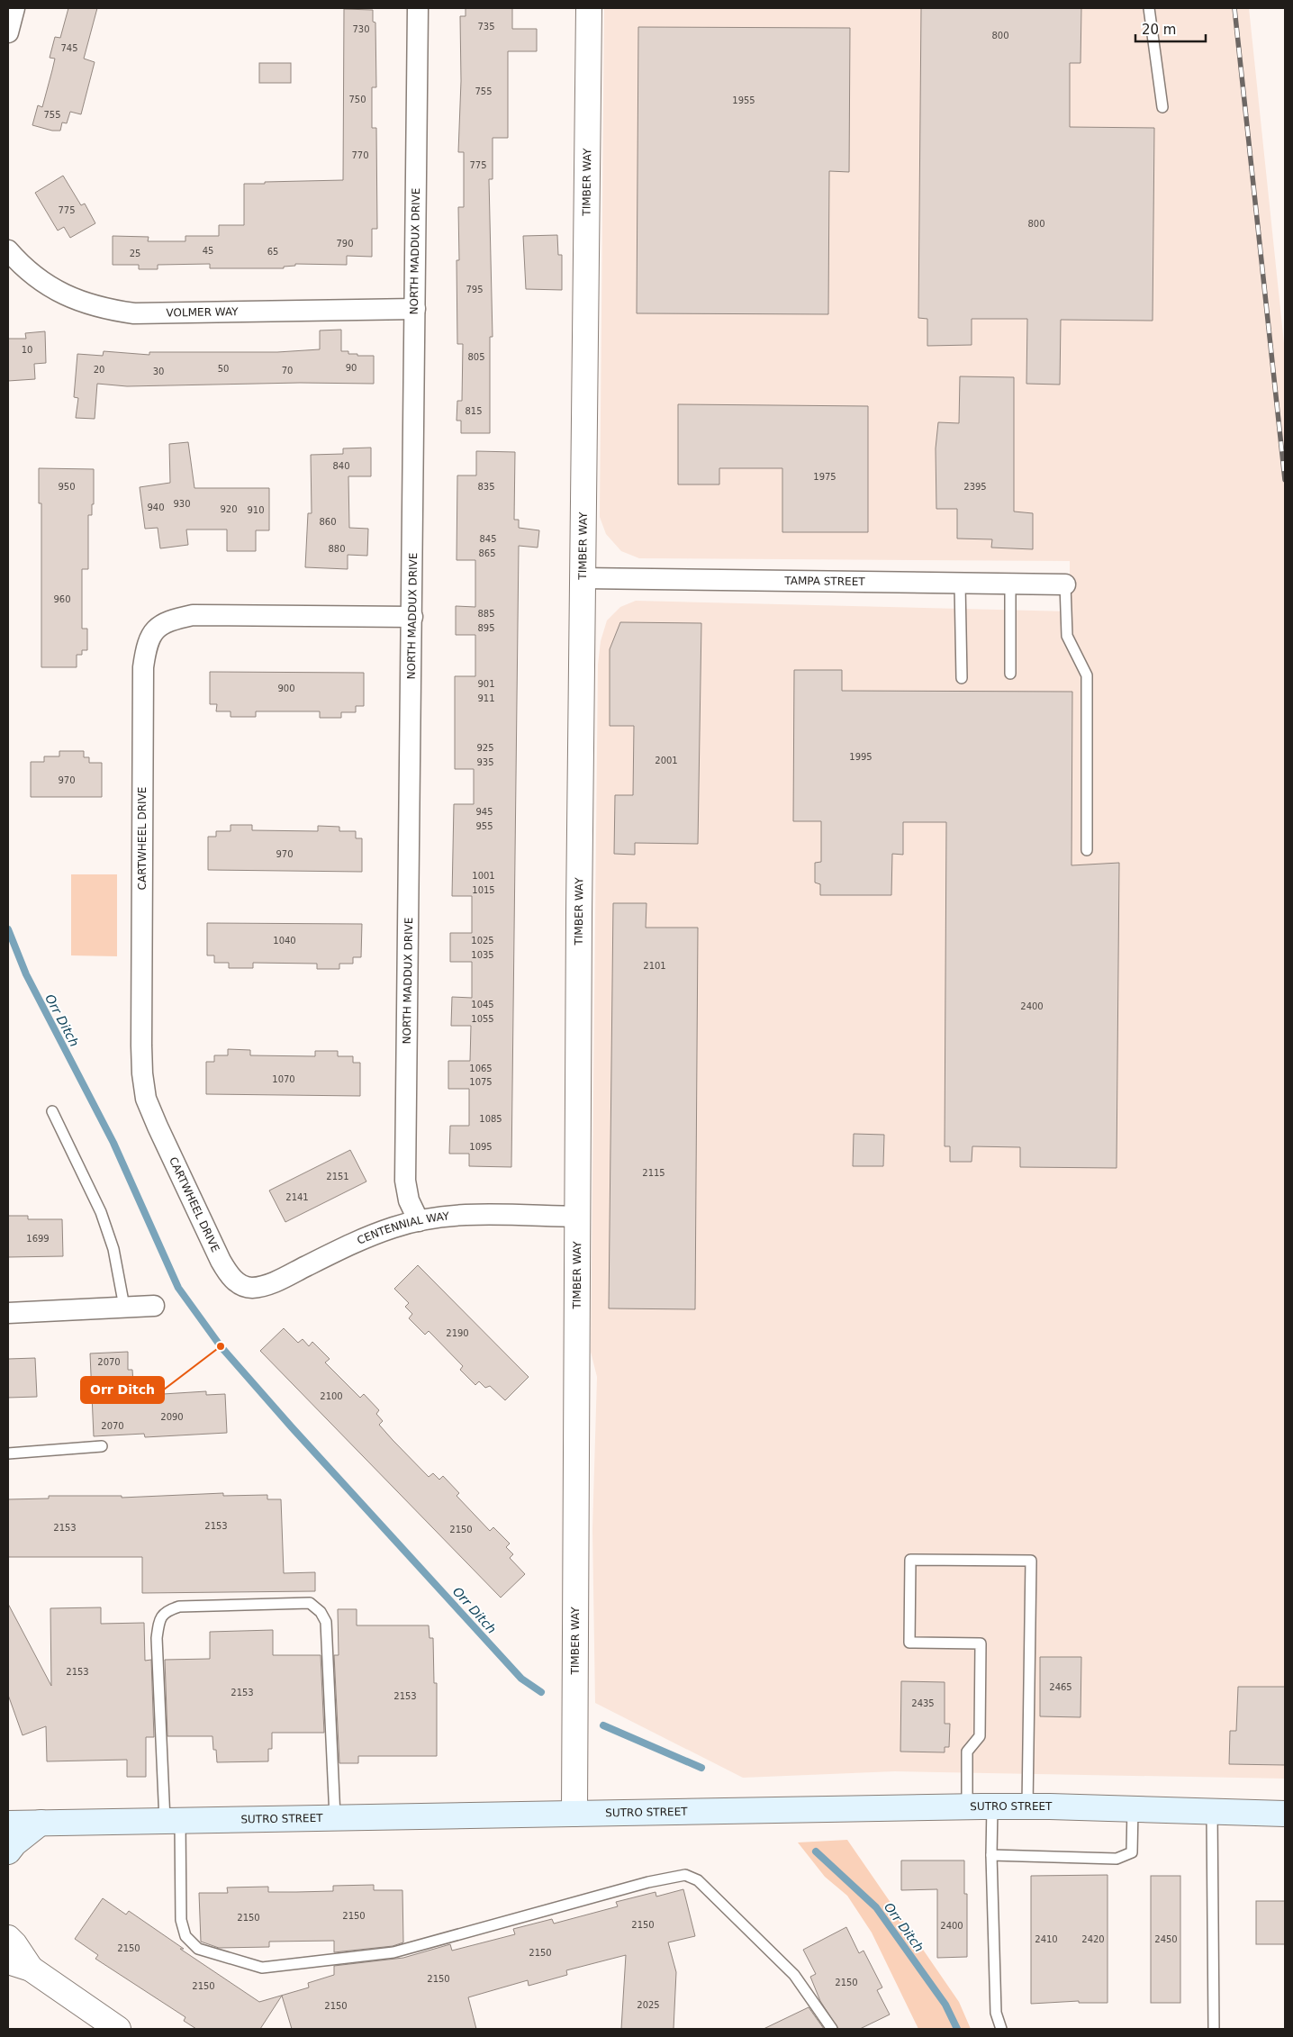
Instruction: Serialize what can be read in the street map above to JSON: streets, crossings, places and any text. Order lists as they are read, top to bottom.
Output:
{
  "streets": {
    "main road": ["SUTRO STREET"],
    "street": [
      "TIMBER WAY",
      "NORTH MADDUX DRIVE",
      "VOLMER WAY",
      "TAMPA STREET",
      "CARTWHEEL DRIVE",
      "CENTENNIAL WAY"
    ]
  },
  "crossings": [
    ["TIMBER WAY", "TAMPA STREET"],
    ["TIMBER WAY", "CENTENNIAL WAY"],
    ["TIMBER WAY", "SUTRO STREET"],
    ["NORTH MADDUX DRIVE", "VOLMER WAY"],
    ["NORTH MADDUX DRIVE", "CARTWHEEL DRIVE"],
    ["NORTH MADDUX DRIVE", "CENTENNIAL WAY"],
    ["CARTWHEEL DRIVE", "CENTENNIAL WAY"]
  ],
  "water": ["Orr Ditch"],
  "places": ["Orr Ditch"],
  "house_numbers": [
    "735",
    "730",
    "800",
    "745",
    "755",
    "750",
    "1955",
    "755",
    "770",
    "775",
    "775",
    "800",
    "790",
    "45",
    "65",
    "25",
    "795",
    "10",
    "805",
    "90",
    "50",
    "20",
    "70",
    "30",
    "815",
    "840",
    "1975",
    "950",
    "835",
    "2395",
    "930",
    "940",
    "920",
    "910",
    "860",
    "845",
    "880",
    "865",
    "960",
    "885",
    "895",
    "901",
    "900",
    "911",
    "925",
    "1995",
    "2001",
    "935",
    "970",
    "945",
    "955",
    "970",
    "1001",
    "1015",
    "1040",
    "1025",
    "1035",
    "2101",
    "1045",
    "2400",
    "1055",
    "1065",
    "1070",
    "1075",
    "1085",
    "1095",
    "2115",
    "2151",
    "2141",
    "1699",
    "2190",
    "2070",
    "2100",
    "2090",
    "2070",
    "2153",
    "2153",
    "2150",
    "2153",
    "2465",
    "2153",
    "2153",
    "2435",
    "2150",
    "2150",
    "2150",
    "2400",
    "2410",
    "2420",
    "2450",
    "2150",
    "2150",
    "2150",
    "2150",
    "2150",
    "2025",
    "2150"
  ],
  "scale_bar": "20 m"
}
